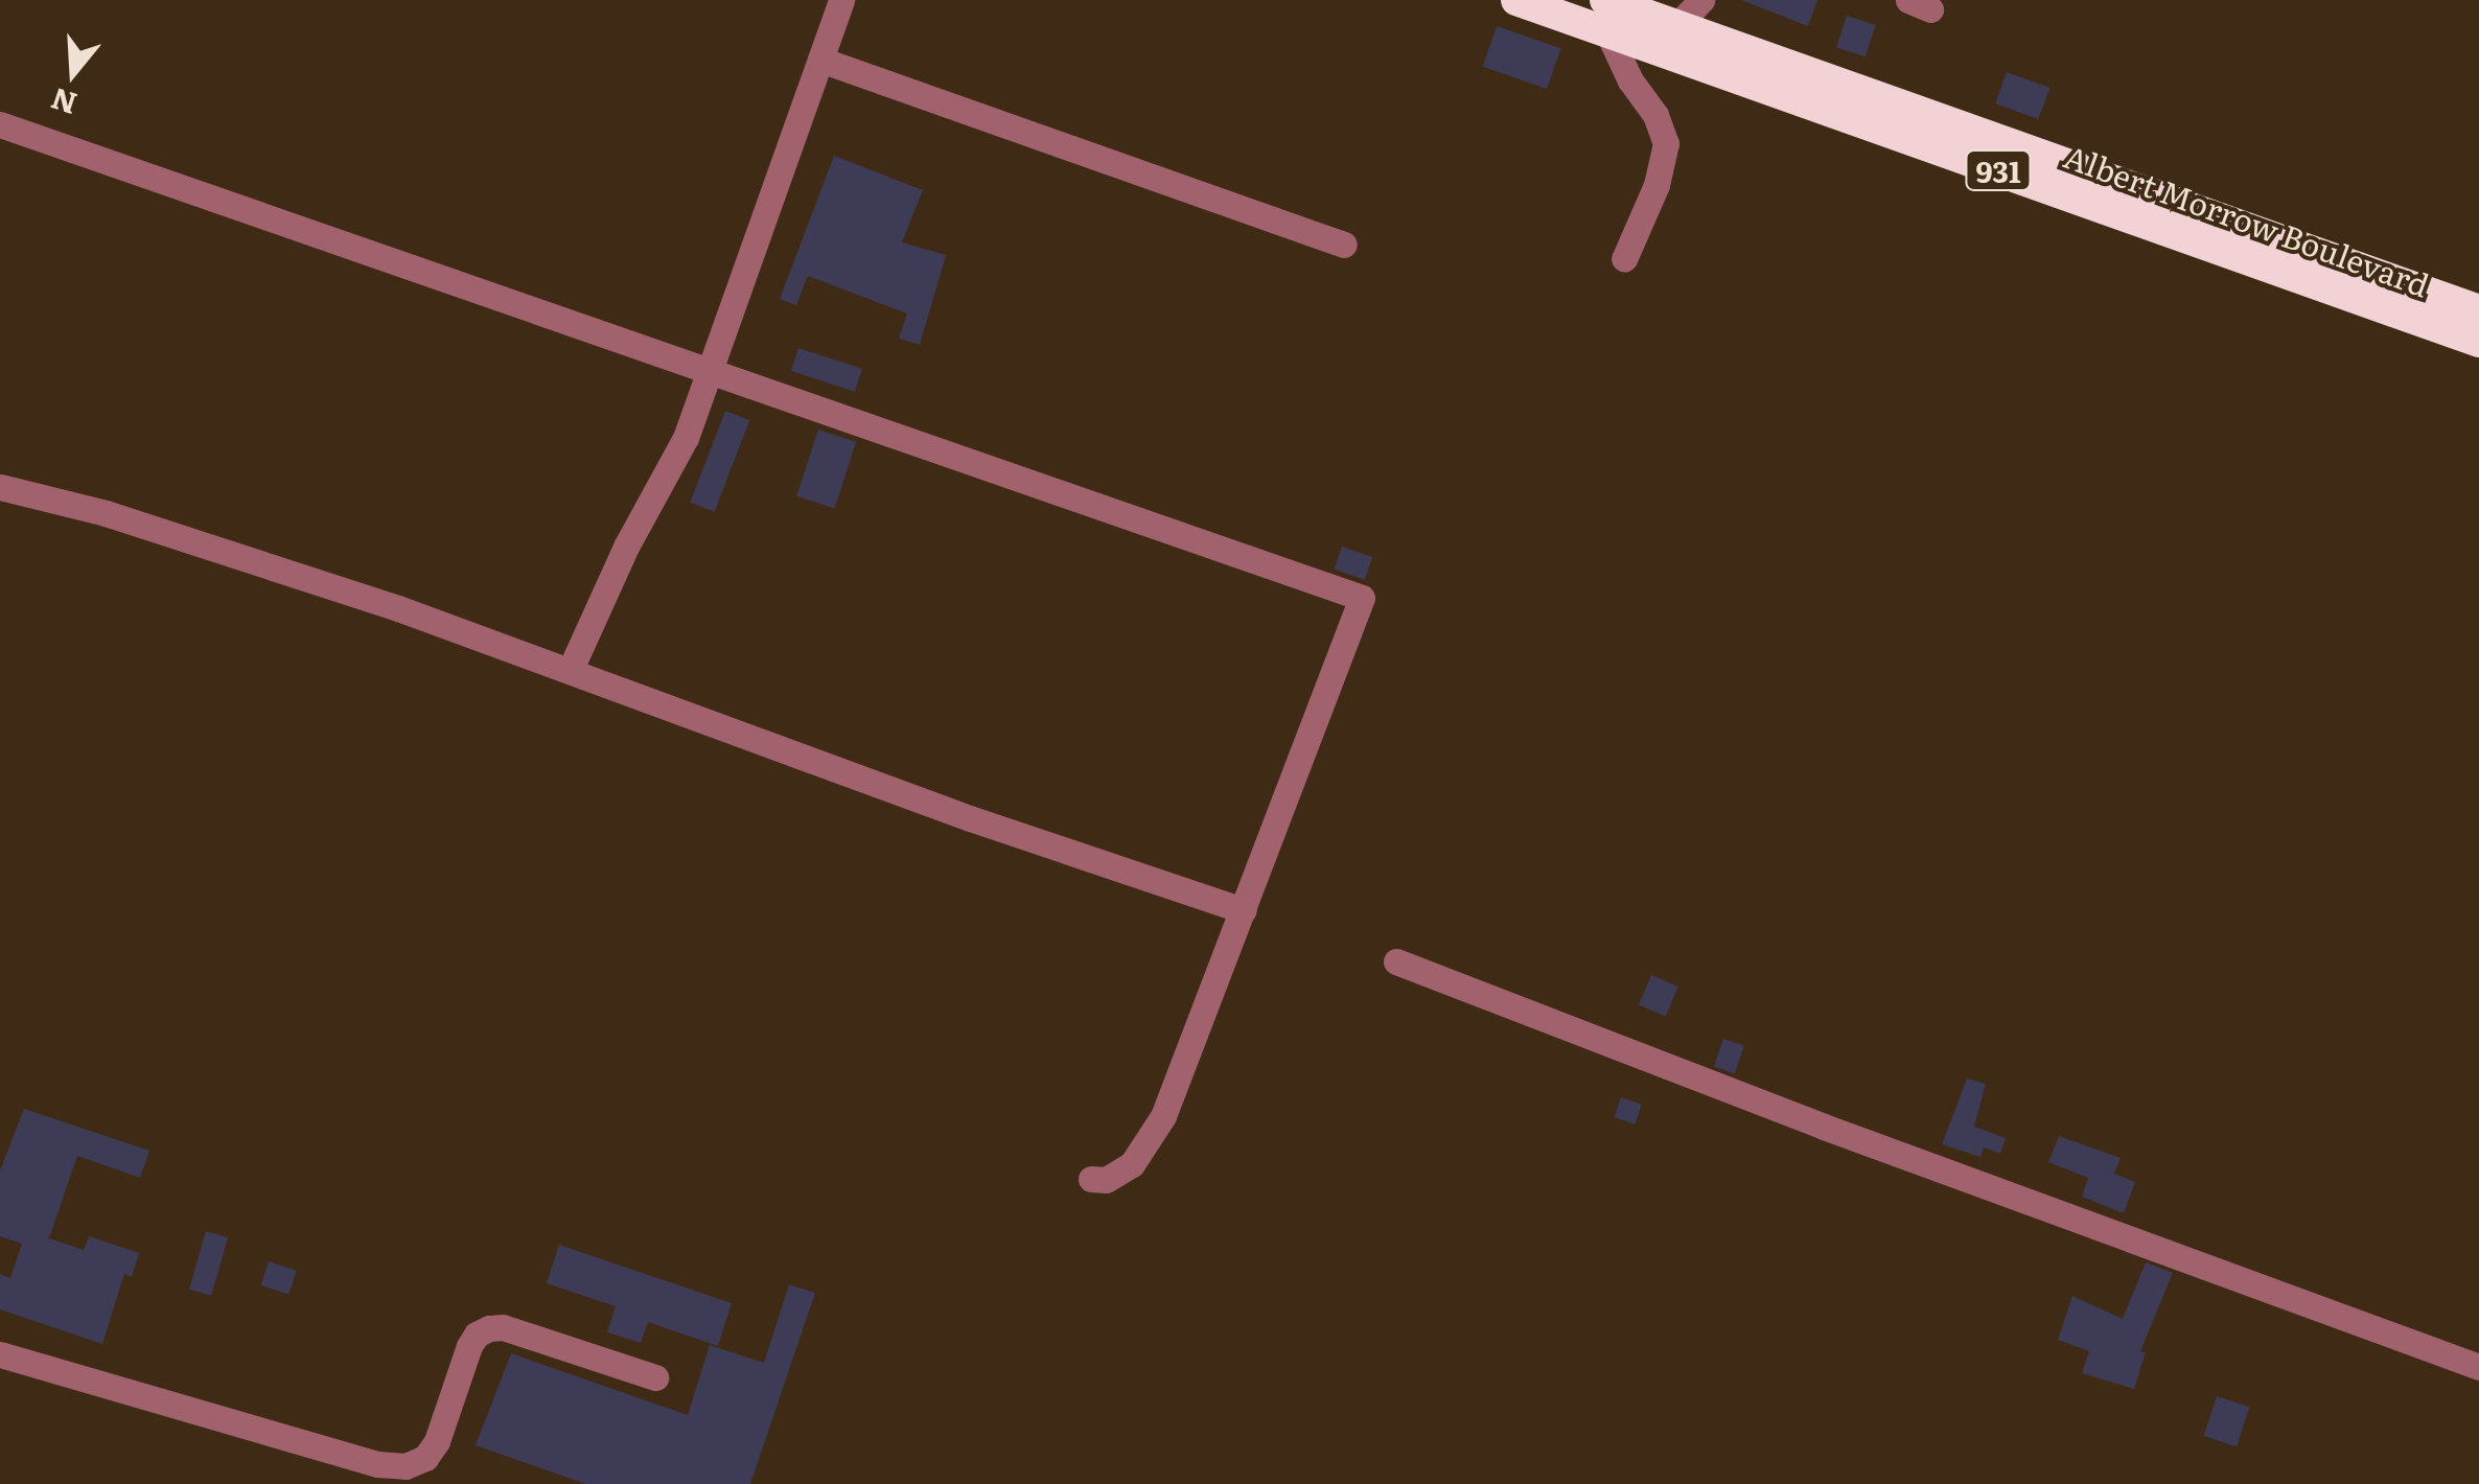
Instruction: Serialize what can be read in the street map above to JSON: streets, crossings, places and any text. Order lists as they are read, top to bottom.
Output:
{
  "streets": {
    "highway": ["931", "Albert Morrow Boulevard"]
  },
  "north": "bottom"
}
